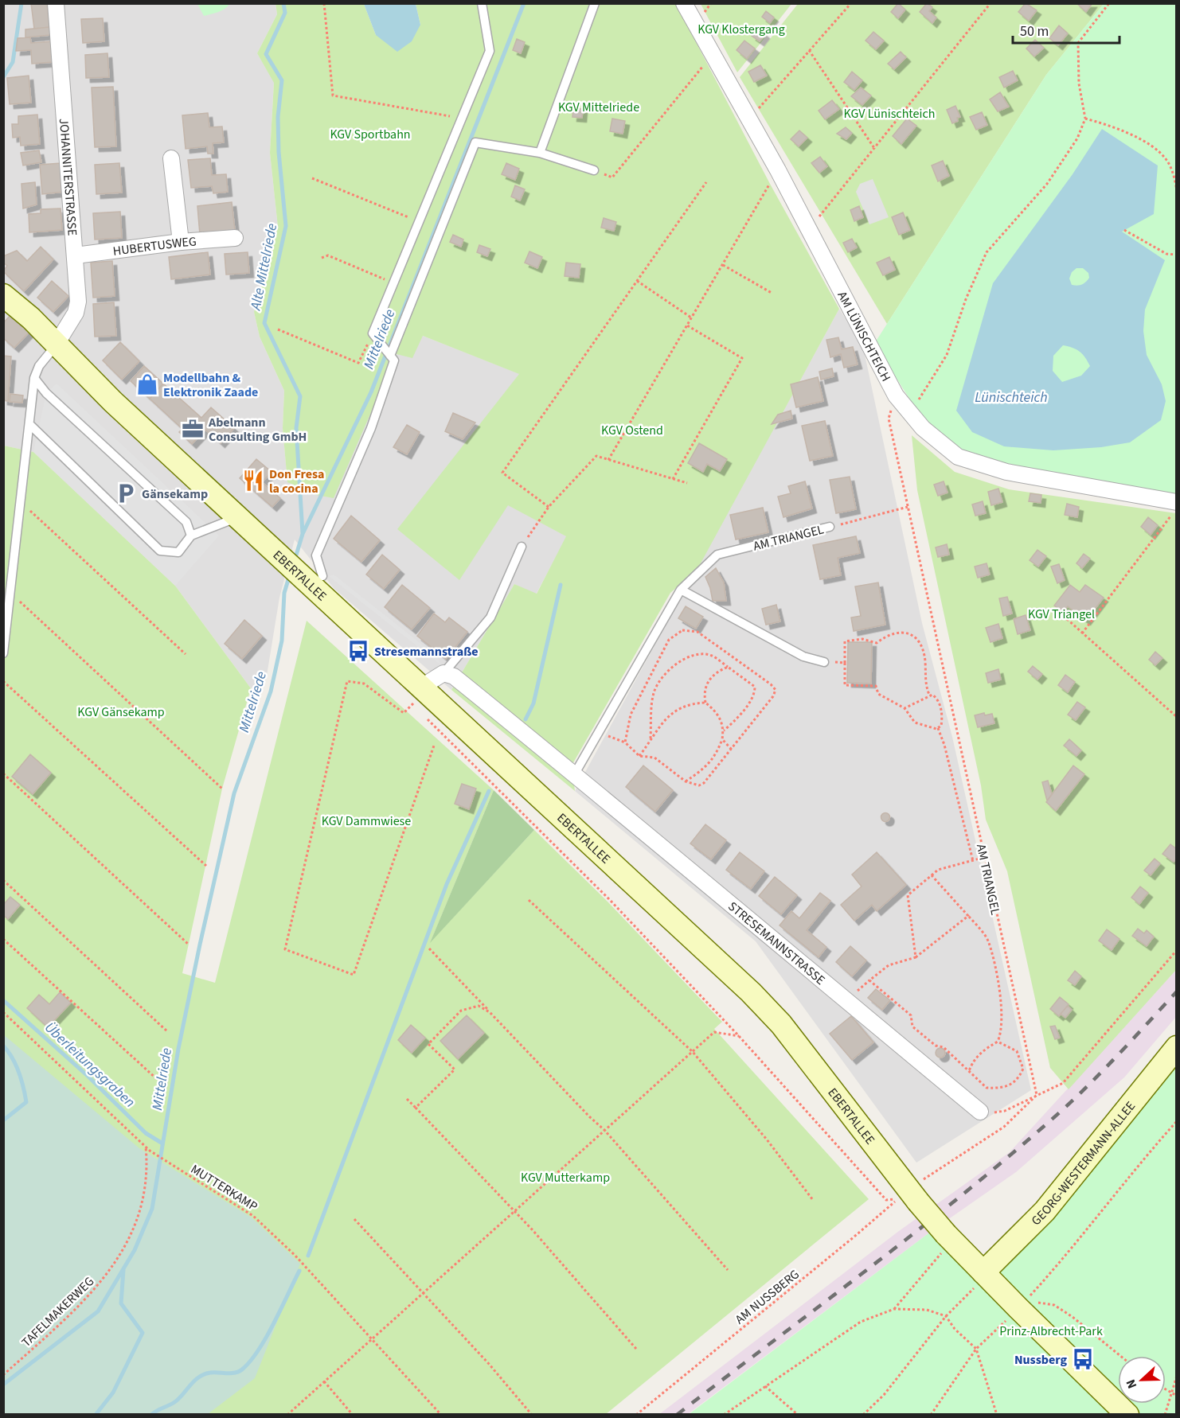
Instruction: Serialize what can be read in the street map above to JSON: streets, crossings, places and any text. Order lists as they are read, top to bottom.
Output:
{
  "streets": {
    "main road": ["EBERTALLEE", "GEORG-WESTERMANN-ALLEE"],
    "street": [
      "JOHANNITERSTRASSE",
      "HUBERTUSWEG",
      "AM LÜNISCHTEICH",
      "STRESEMANNSTRASSE"
    ],
    "lane": ["AM TRIANGEL"],
    "path": ["MUTTERKAMP", "AM NUSSBERG", "TAFELMAKERWEG"]
  },
  "crossings": [
    ["JOHANNITERSTRASSE", "HUBERTUSWEG"],
    ["JOHANNITERSTRASSE", "EBERTALLEE"],
    ["AM LÜNISCHTEICH", "AM TRIANGEL"],
    ["EBERTALLEE", "GEORG-WESTERMANN-ALLEE"],
    ["EBERTALLEE", "AM NUSSBERG"],
    ["MUTTERKAMP", "TAFELMAKERWEG"]
  ],
  "water": [
    "Alte Mittelriede",
    "Mittelriede",
    "Lünischteich",
    "Überleitungsgraben"
  ],
  "parks": [
    "KGV Klostergang",
    "KGV Mittelriede",
    "KGV Lünischteich",
    "KGV Sportbahn",
    "KGV Ostend",
    "KGV Triangel",
    "KGV Gänsekamp",
    "KGV Dammwiese",
    "KGV Mutterkamp",
    "Prinz-Albrecht-Park"
  ],
  "places": {
    "shop": ["Modellbahn & Elektronik Zaade"],
    "office": ["Abelmann Consulting GmbH"],
    "restaurant": ["Don Fresa la cocina"],
    "parking": ["Gänsekamp"],
    "bus stop": ["Stresemannstraße", "Nussberg"]
  },
  "scale_bar": "50 m",
  "north": "left"
}
